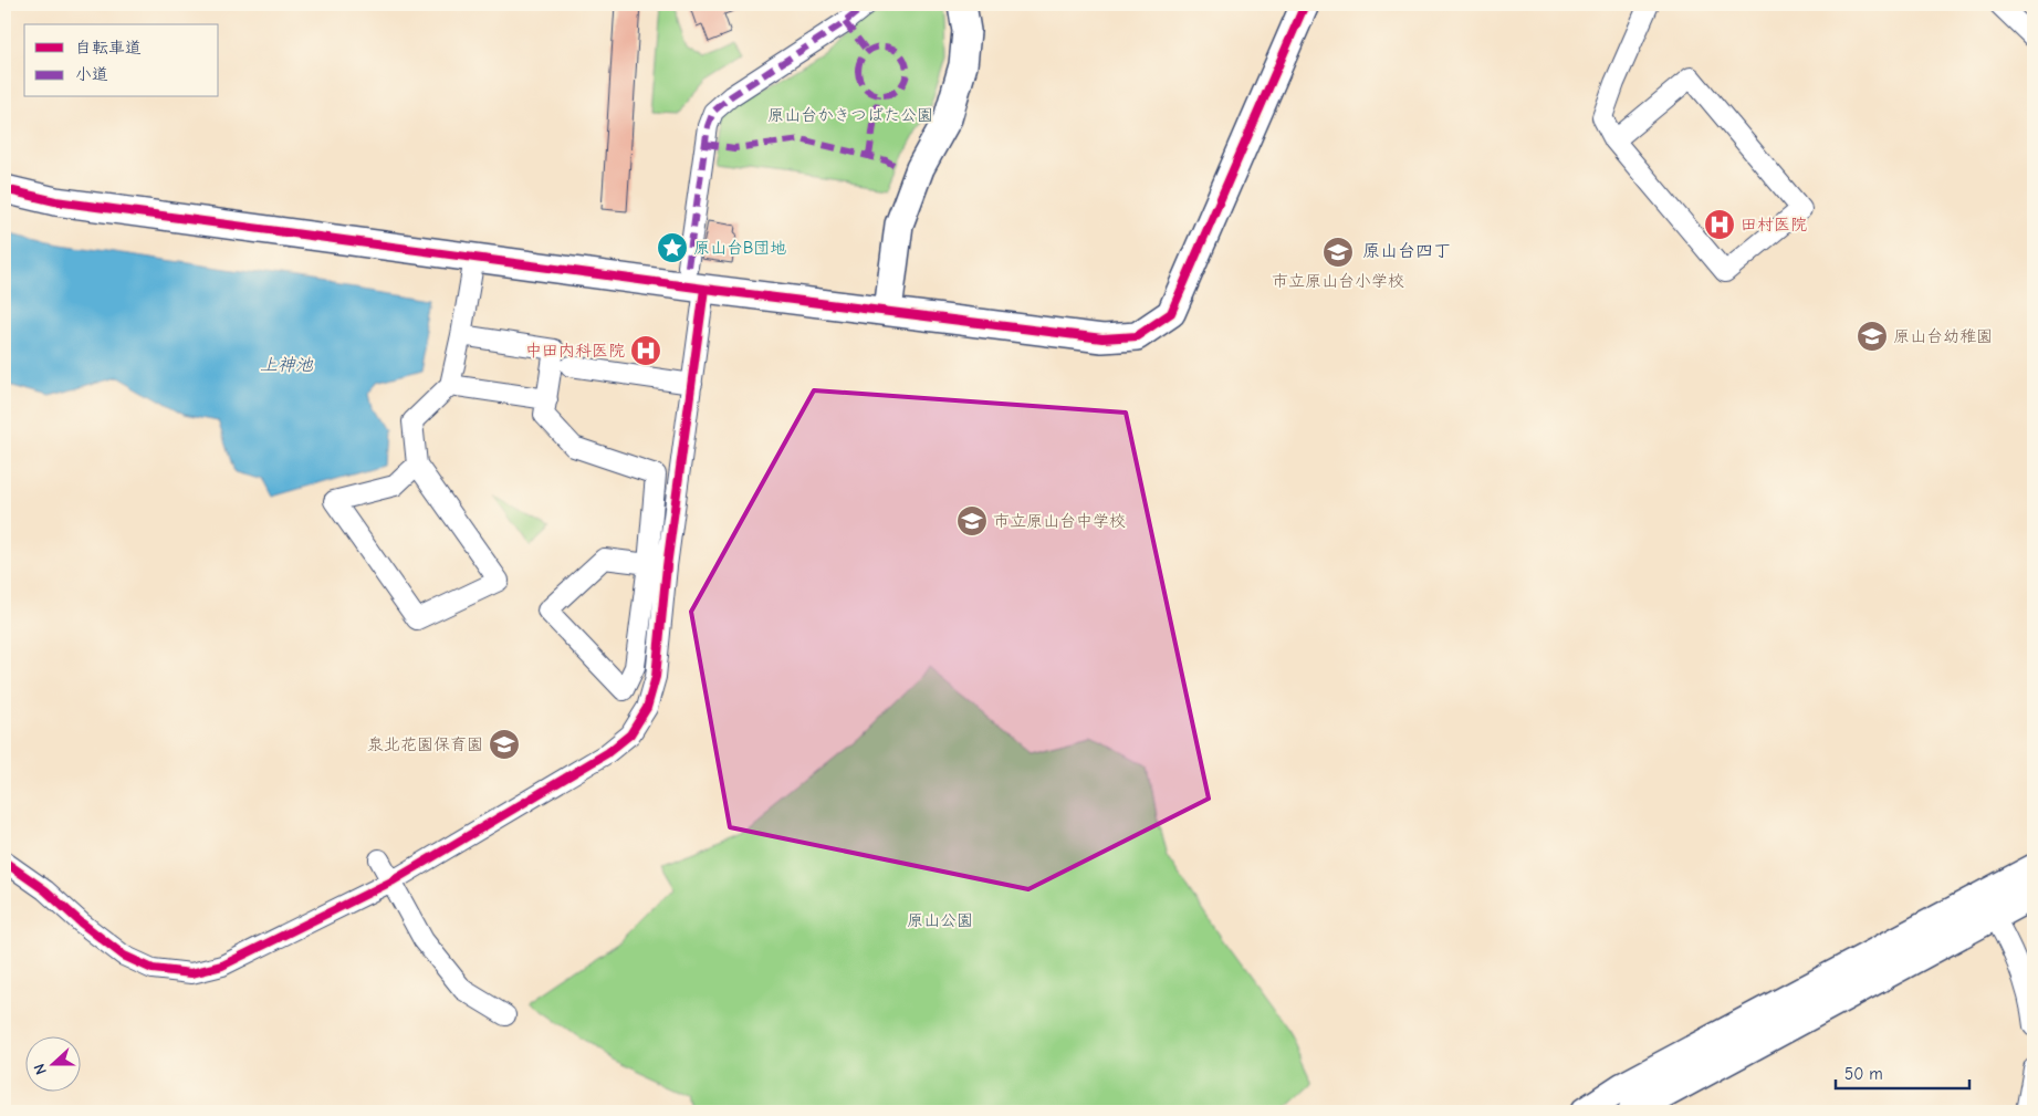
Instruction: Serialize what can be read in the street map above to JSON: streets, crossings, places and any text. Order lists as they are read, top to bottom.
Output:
{
  "districts": ["原山台四丁"],
  "water": ["上神池"],
  "parks": ["原山台かきつばた公園", "原山公園"],
  "places": {
    "hospital": ["田村医院", "中田内科医院"],
    "place": ["原山台B団地"],
    "school or university": [
      "市立原山台小学校",
      "原山台幼稚園",
      "市立原山台中学校",
      "泉北花園保育園"
    ]
  },
  "legend": ["自転車道", "小道"],
  "scale_bar": "50 m",
  "north": "left"
}
